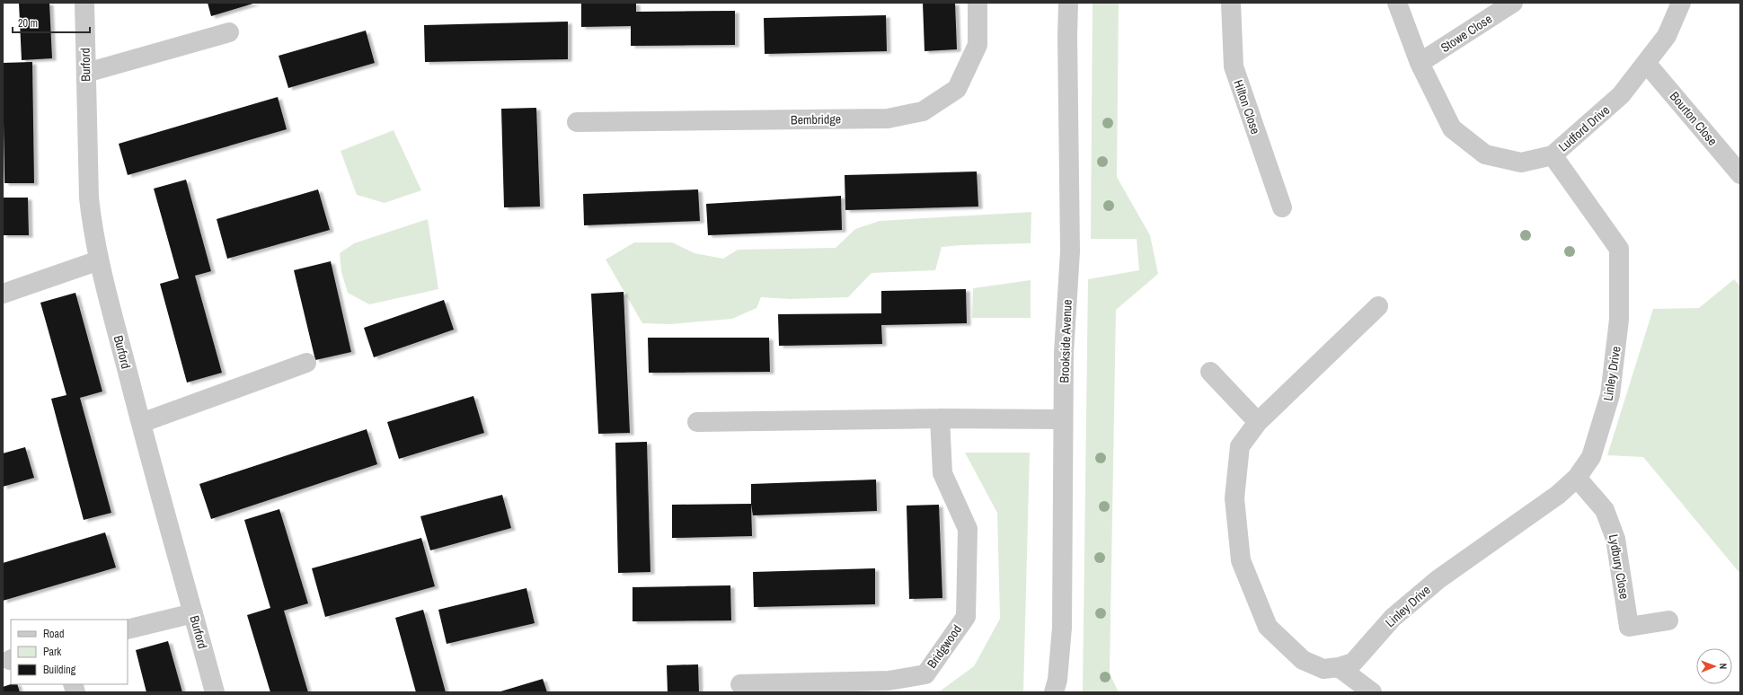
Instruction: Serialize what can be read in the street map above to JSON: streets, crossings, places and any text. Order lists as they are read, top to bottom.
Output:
{
  "streets": {
    "street": [
      "Stowe Close",
      "Burford",
      "Hilton Close",
      "Bourton Close",
      "Bembridge",
      "Ludford Drive",
      "Brookside Avenue",
      "Linley Drive",
      "Lydbury Close",
      "Bridgwood"
    ]
  },
  "crossings": [
    ["Stowe Close", "Ludford Drive"],
    ["Bourton Close", "Ludford Drive"],
    ["Ludford Drive", "Linley Drive"],
    ["Linley Drive", "Lydbury Close"]
  ],
  "legend": ["Road", "Park", "Building"],
  "scale_bar": "20 m",
  "north": "right"
}
